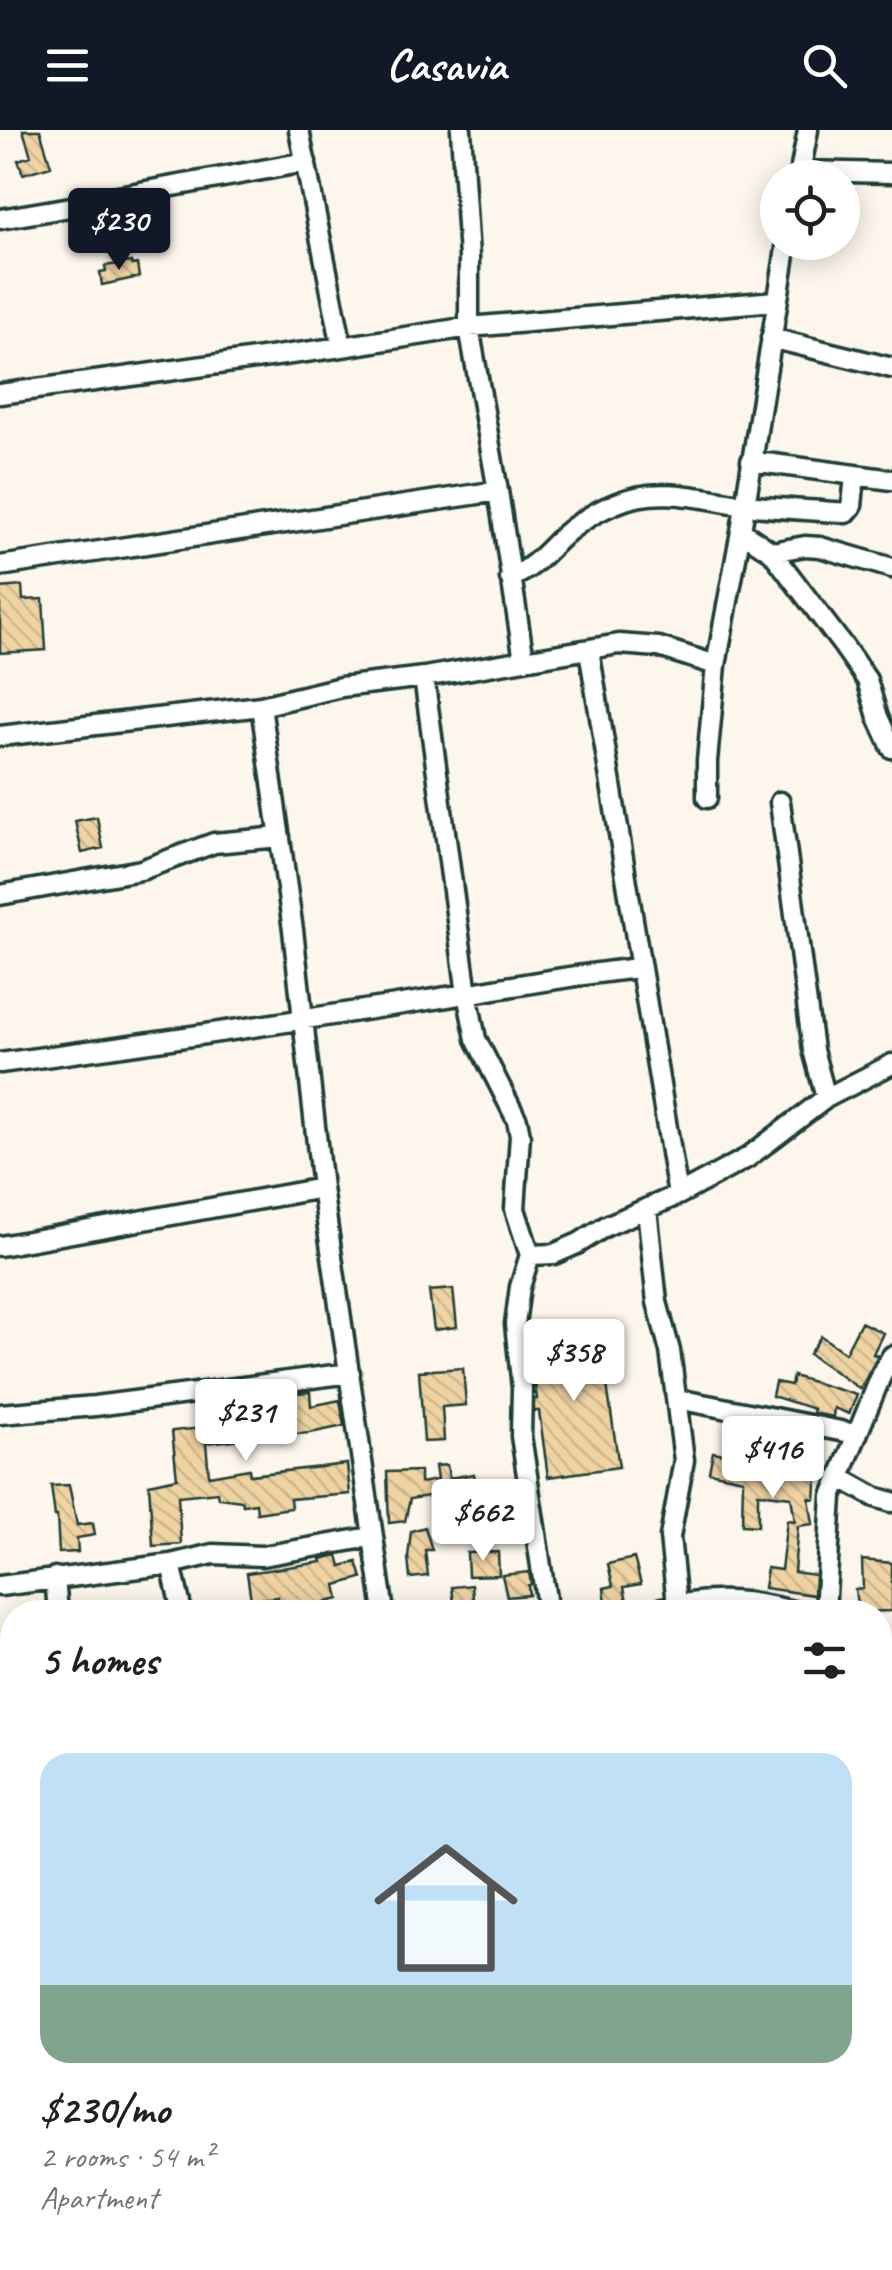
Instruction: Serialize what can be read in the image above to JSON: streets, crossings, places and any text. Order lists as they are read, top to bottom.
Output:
{
  "page": {
    "header": "Casavia",
    "price": [
      "$230",
      "$358",
      "$231",
      "$416",
      "$662"
    ],
    "heading": "5 homes",
    "list": [
      {
        "name": "$230/mo",
        "note": "2 rooms · 54 m² · Apartment"
      }
    ]
  }
}
